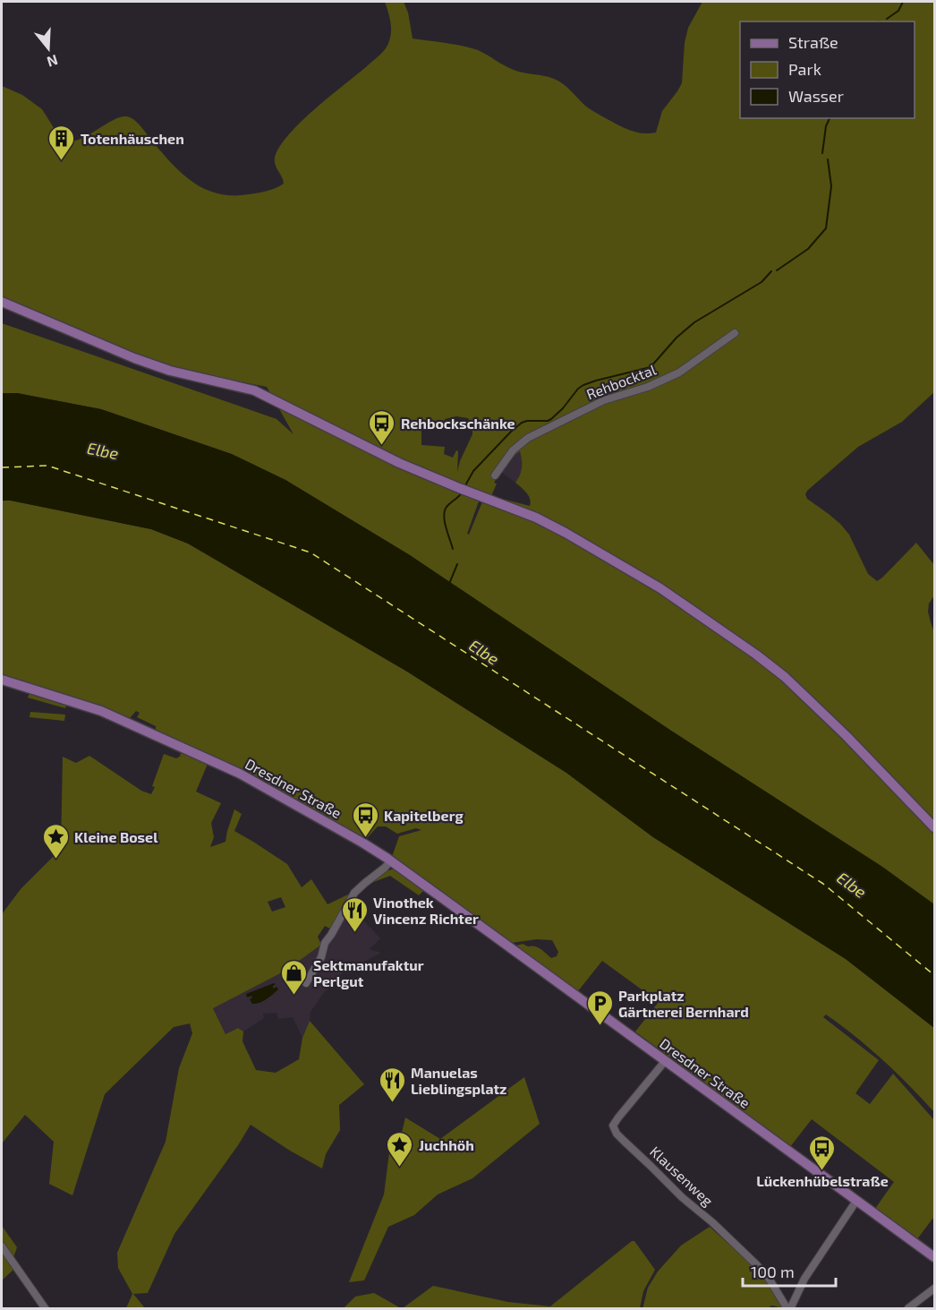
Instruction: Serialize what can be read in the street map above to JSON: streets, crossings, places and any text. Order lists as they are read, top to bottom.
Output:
{
  "streets": {
    "main road": ["Dresdner Straße"],
    "street": ["Rehbocktal", "Klausenweg"]
  },
  "crossings": [
    ["Dresdner Straße", "Klausenweg"]
  ],
  "water": ["Elbe"],
  "places": {
    "building": ["Totenhäuschen"],
    "bus stop": ["Rehbockschänke", "Kapitelberg", "Lückenhübelstraße"],
    "place": ["Kleine Bosel", "Juchhöh"],
    "restaurant": ["Vinothek Vincenz Richter", "Manuelas Lieblingsplatz"],
    "shop": ["Sektmanufaktur Perlgut"],
    "parking": ["Parkplatz Gärtnerei Bernhard"]
  },
  "legend": ["Straße", "Park", "Wasser"],
  "scale_bar": "100 m",
  "north": "bottom"
}
